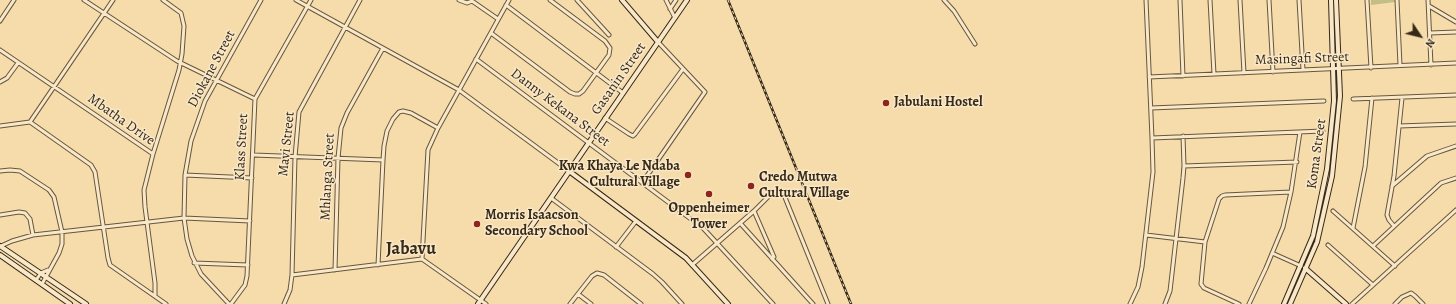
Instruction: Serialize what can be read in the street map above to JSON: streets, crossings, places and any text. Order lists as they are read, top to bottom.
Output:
{
  "streets": {
    "street": [
      "Masingafi Street",
      "Diokane Street",
      "Gasanin Street",
      "Danny Kekana Street",
      "Mbatha Drive",
      "Mavi Street",
      "Klass Street",
      "Koma Street",
      "Mhlanga Street"
    ]
  },
  "crossings": [
    ["Masingafi Street", "Koma Street"],
    ["Diokane Street", "Klass Street"],
    ["Gasanin Street", "Danny Kekana Street"]
  ],
  "districts": ["Jabavu"],
  "places": [
    "Jabulani Hostel",
    "Kwa Khaya Le Ndaba Cultural Village",
    "Credo Mutwa Cultural Village",
    "Oppenheimer Tower",
    "Morris Isaacson Secondary School"
  ],
  "north": "bottom right"
}
